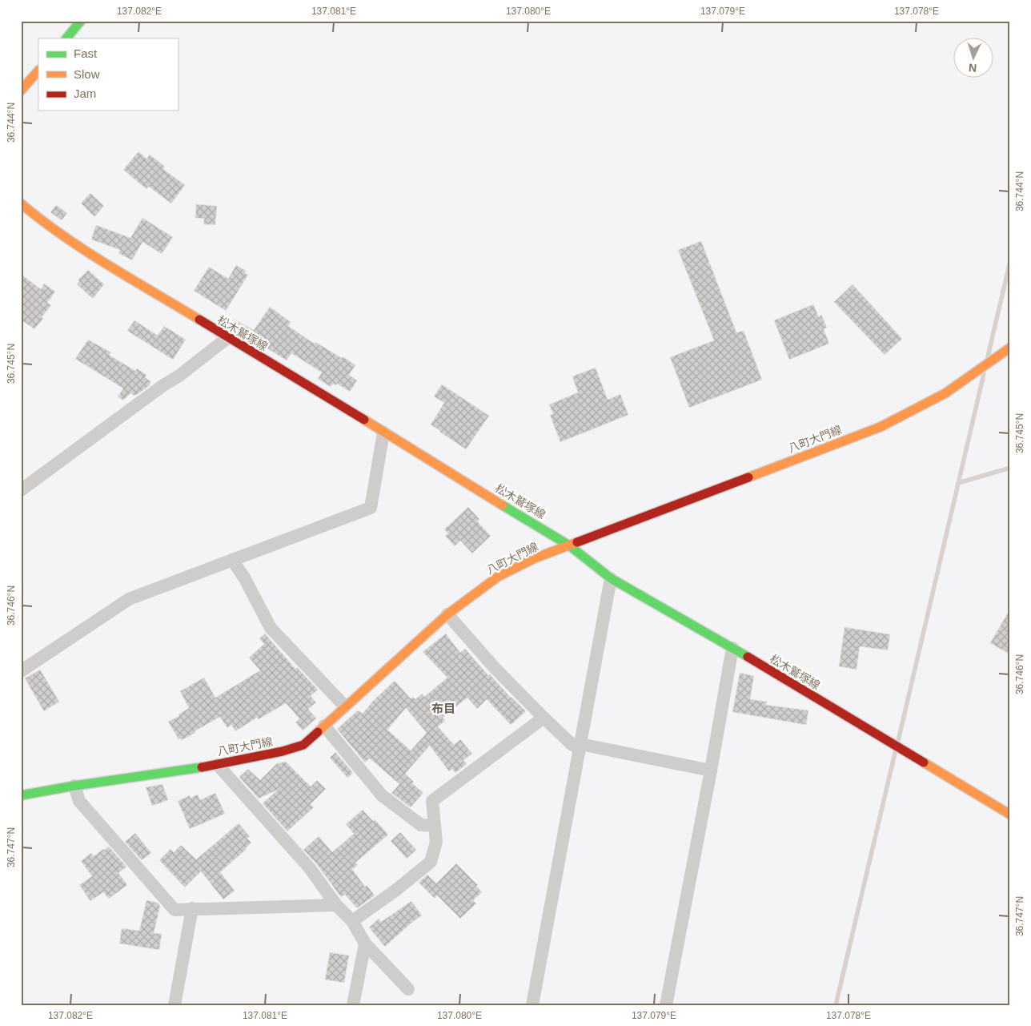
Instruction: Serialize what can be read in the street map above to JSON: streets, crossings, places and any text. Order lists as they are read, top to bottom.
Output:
{
  "streets": {
    "main road": ["松木鷲塚線", "八町大門線"]
  },
  "crossings": [
    ["松木鷲塚線", "八町大門線"]
  ],
  "districts": ["布目"],
  "legend": ["Fast", "Slow", "Jam"],
  "north": "bottom",
  "coordinates": [
    "137.082°E",
    "137.081°E",
    "137.080°E",
    "137.079°E",
    "137.078°E",
    "36.744°N",
    "36.745°N",
    "36.746°N",
    "36.747°N"
  ]
}
